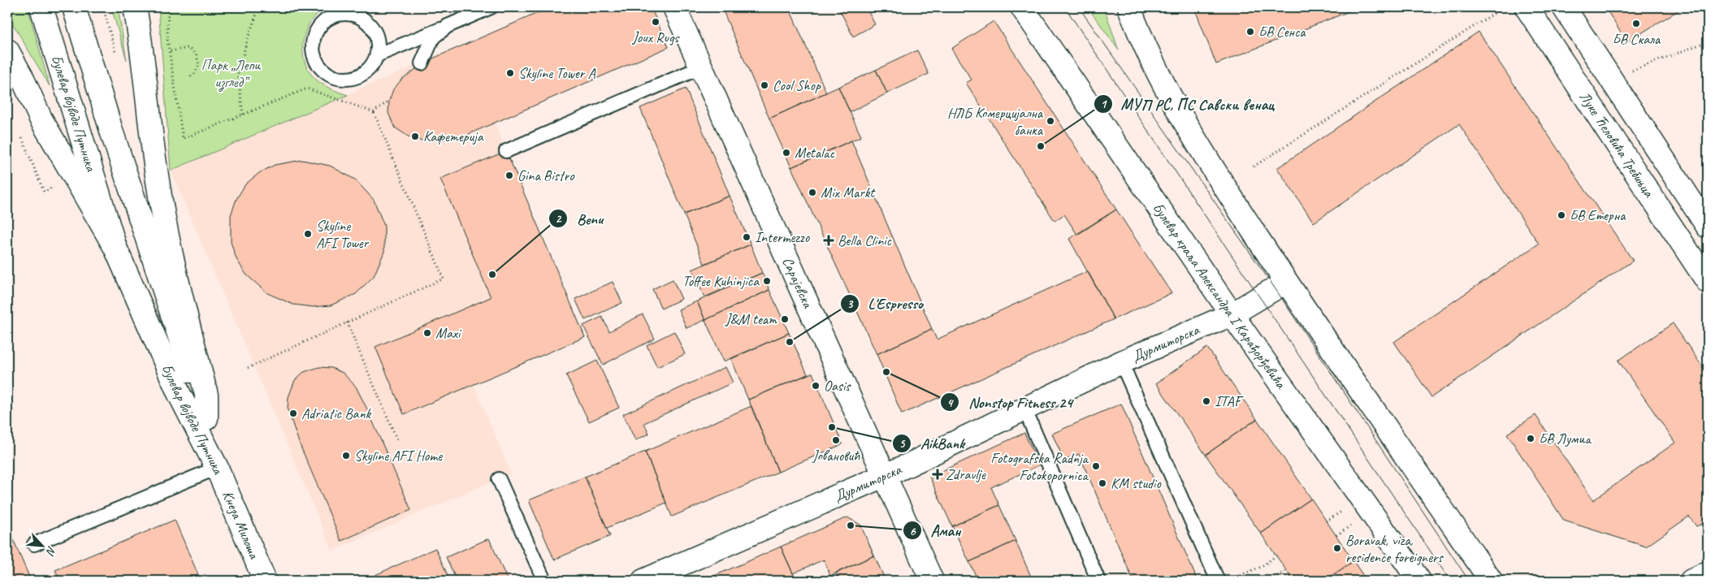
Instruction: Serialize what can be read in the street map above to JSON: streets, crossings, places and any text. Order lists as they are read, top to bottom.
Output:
{
  "streets": {
    "main road": [
      "Булевар војводе Путника",
      "Луке Ћеловића Требињца",
      "Сарајевска",
      "Булевар краља Александра I Карађорђевића",
      "Дурмиторска",
      "Кнеза Милоша"
    ]
  },
  "crossings": [
    ["Булевар војводе Путника", "Кнеза Милоша"],
    ["Сарајевска", "Дурмиторска"],
    ["Булевар краља Александра I Карађорђевића", "Дурмиторска"]
  ],
  "parks": ["Парк „Лепи изглед”"],
  "places": {
    "other": [
      "Joux Rugs",
      "БВ Скала",
      "БВ Сенса",
      "Skyline Tower A",
      "Cool Shop",
      "НЛБ Комерцијална банка",
      "Кафетерија",
      "МУП РС, ПС Савски венац",
      "Metalac",
      "Gina Bistro",
      "Mix Markt",
      "БВ Етерна",
      "Skyline AFI Tower",
      "Intermezzo",
      "Benu",
      "Toffee Kuhinjica",
      "J&M team",
      "Maxi",
      "L'Espresso",
      "Nonstop Fitness 24",
      "Oasis",
      "ITAF",
      "Adriatic Bank",
      "AikBank",
      "БВ Лумиа",
      "Јовановић",
      "Skyline AFI Home",
      "Fotografska Radnja Fotokopornica",
      "KM studio",
      "Аман",
      "Boravak, viza, residence foreigners"
    ],
    "health": ["Bella Clinic", "Zdravlje"]
  },
  "north": "bottom right"
}
